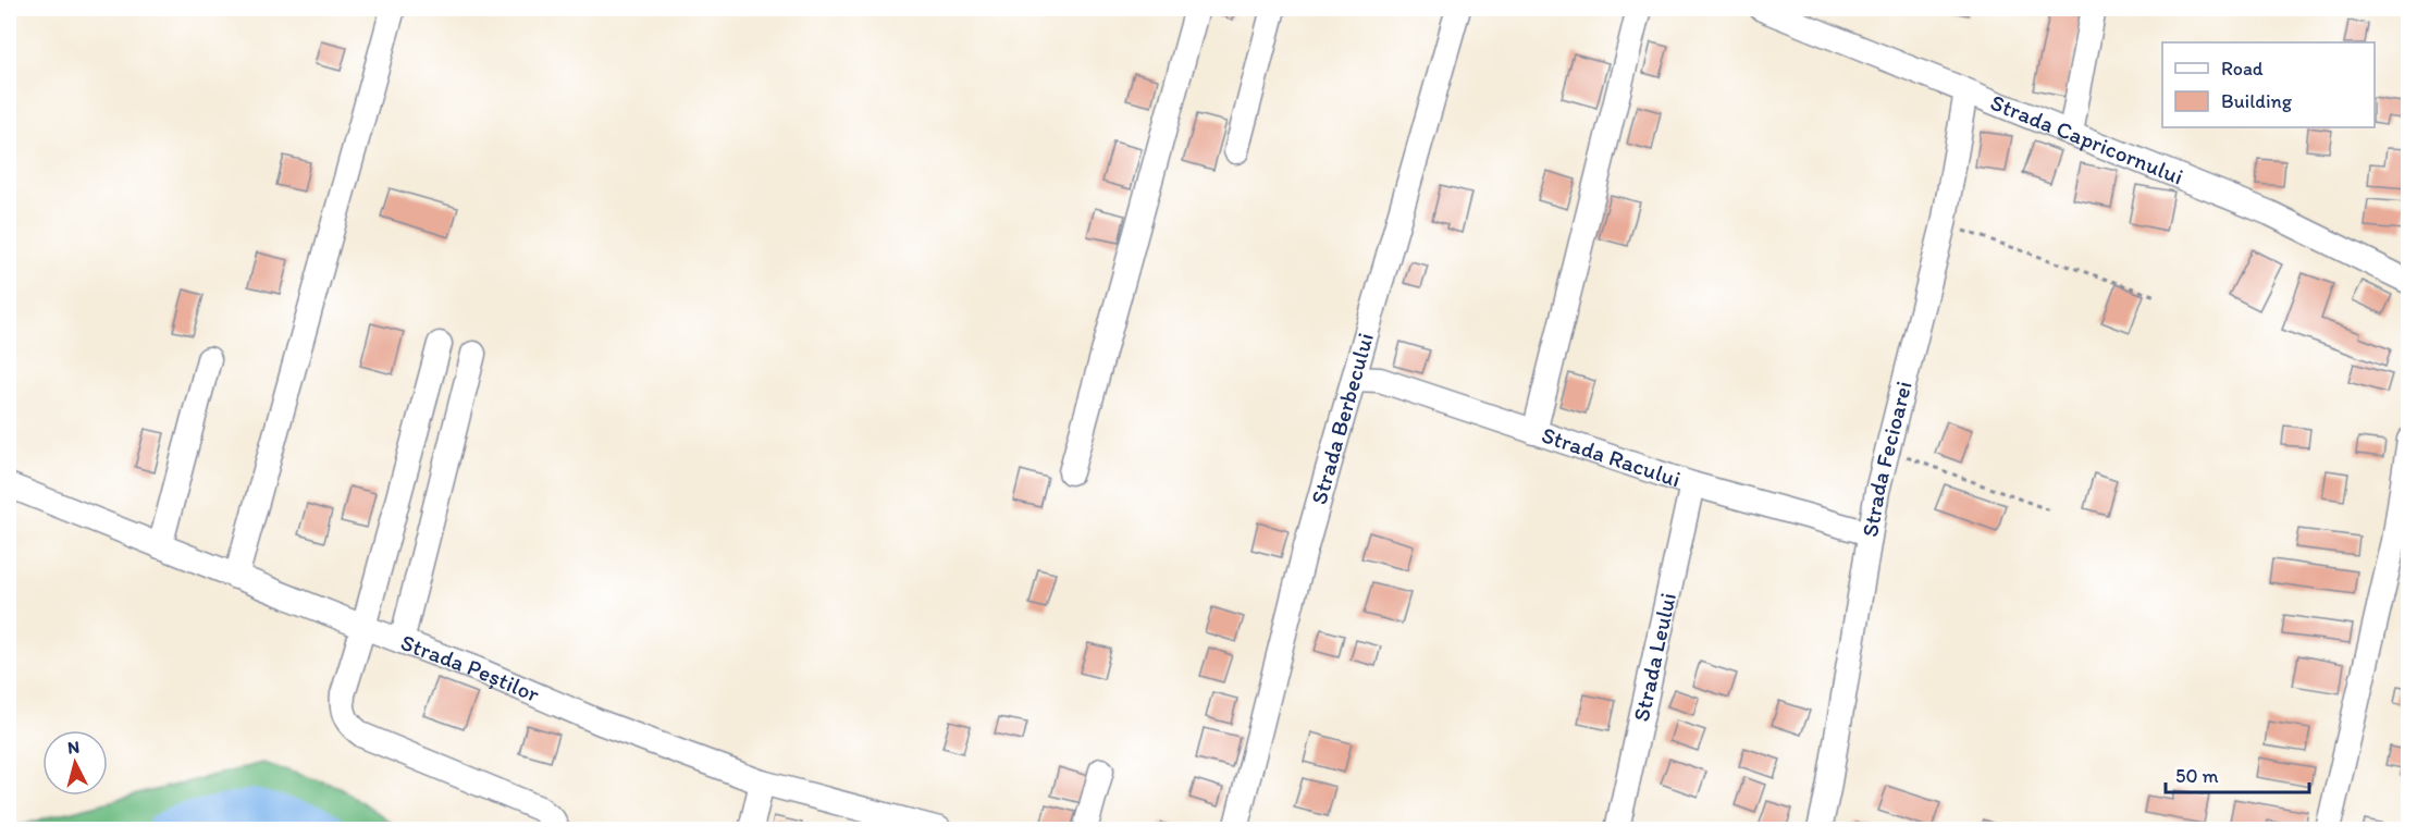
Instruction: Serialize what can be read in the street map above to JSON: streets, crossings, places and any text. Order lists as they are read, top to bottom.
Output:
{
  "streets": {
    "street": [
      "Strada Capricornului",
      "Strada Berbecului",
      "Strada Racului",
      "Strada Fecioarei",
      "Strada Leului",
      "Strada Peștilor"
    ]
  },
  "crossings": [
    ["Strada Capricornului", "Strada Fecioarei"],
    ["Strada Berbecului", "Strada Racului"],
    ["Strada Racului", "Strada Fecioarei"],
    ["Strada Racului", "Strada Leului"]
  ],
  "legend": ["Road", "Building"],
  "scale_bar": "50 m",
  "north": "top"
}
